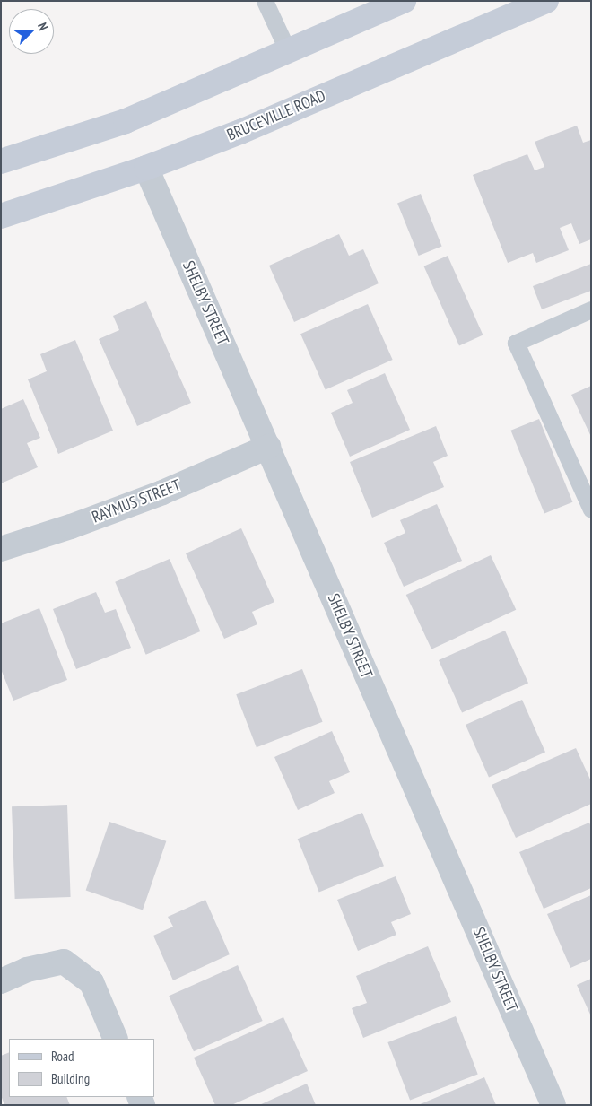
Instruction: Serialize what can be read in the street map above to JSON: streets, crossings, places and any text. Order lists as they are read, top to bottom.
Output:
{
  "streets": {
    "main road": ["BRUCEVILLE ROAD"],
    "street": ["SHELBY STREET", "RAYMUS STREET"]
  },
  "crossings": [
    ["BRUCEVILLE ROAD", "SHELBY STREET"],
    ["SHELBY STREET", "RAYMUS STREET"]
  ],
  "legend": ["Road", "Building"],
  "north": "top right"
}
